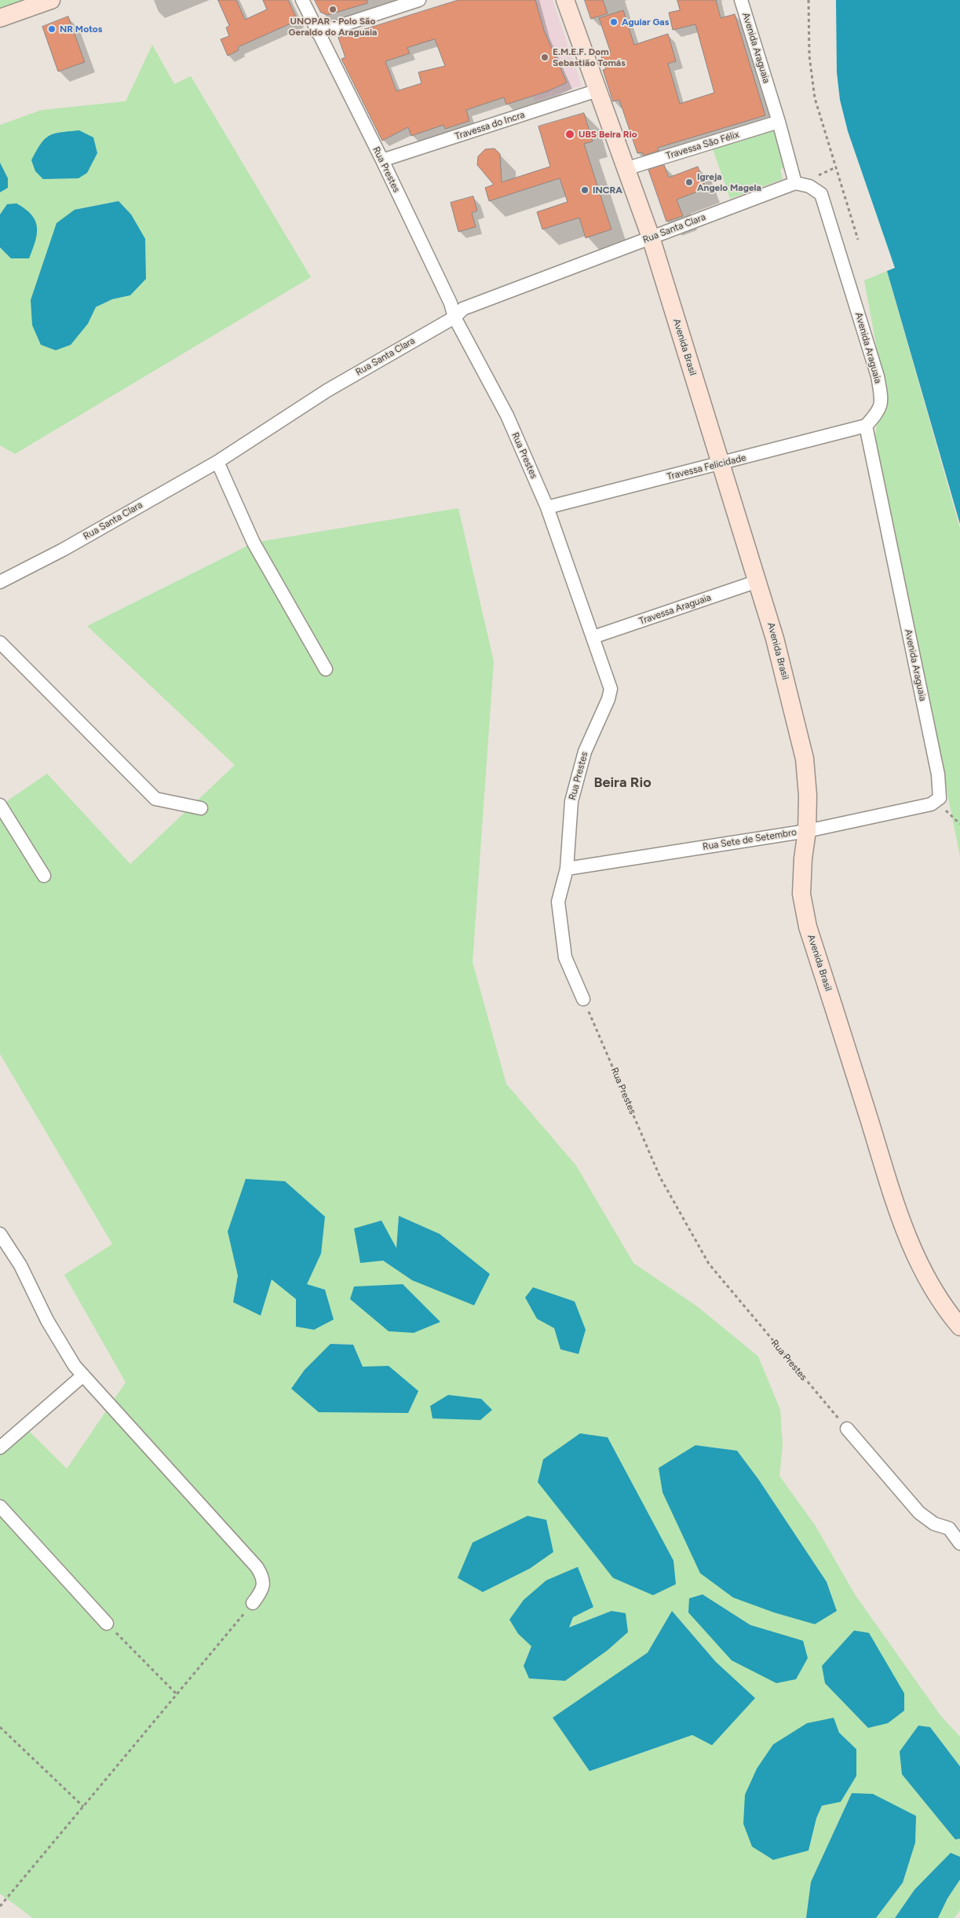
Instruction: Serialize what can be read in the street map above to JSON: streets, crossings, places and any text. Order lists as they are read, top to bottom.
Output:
{
  "streets": {
    "street": [
      "Avenida Araguaia",
      "Travessa do Incra",
      "Travessa São Félix",
      "Rua Prestes",
      "Rua Santa Clara",
      "Avenida Brasil",
      "Travessa Felicidade",
      "Travessa Araguaia",
      "Rua Sete de Setembro"
    ]
  },
  "crossings": [
    ["Avenida Araguaia", "Travessa São Félix"],
    ["Avenida Araguaia", "Rua Santa Clara"],
    ["Avenida Araguaia", "Travessa Felicidade"],
    ["Avenida Araguaia", "Rua Sete de Setembro"],
    ["Travessa do Incra", "Rua Prestes"],
    ["Travessa do Incra", "Avenida Brasil"],
    ["Travessa São Félix", "Avenida Brasil"],
    ["Rua Prestes", "Rua Santa Clara"],
    ["Rua Prestes", "Travessa Felicidade"],
    ["Rua Prestes", "Travessa Araguaia"],
    ["Rua Prestes", "Rua Sete de Setembro"],
    ["Rua Santa Clara", "Avenida Brasil"],
    ["Avenida Brasil", "Travessa Felicidade"],
    ["Avenida Brasil", "Travessa Araguaia"],
    ["Avenida Brasil", "Rua Sete de Setembro"]
  ],
  "districts": ["Beira Rio"],
  "places": [
    "UNOPAR - Polo São Geraldo do Araguaia",
    "Aguiar Gas",
    "NR Motos",
    "E.M.E.F. Dom Sebastião Tomás",
    "UBS Beira Rio",
    "Igreja Angelo Magela",
    "INCRA"
  ]
}
